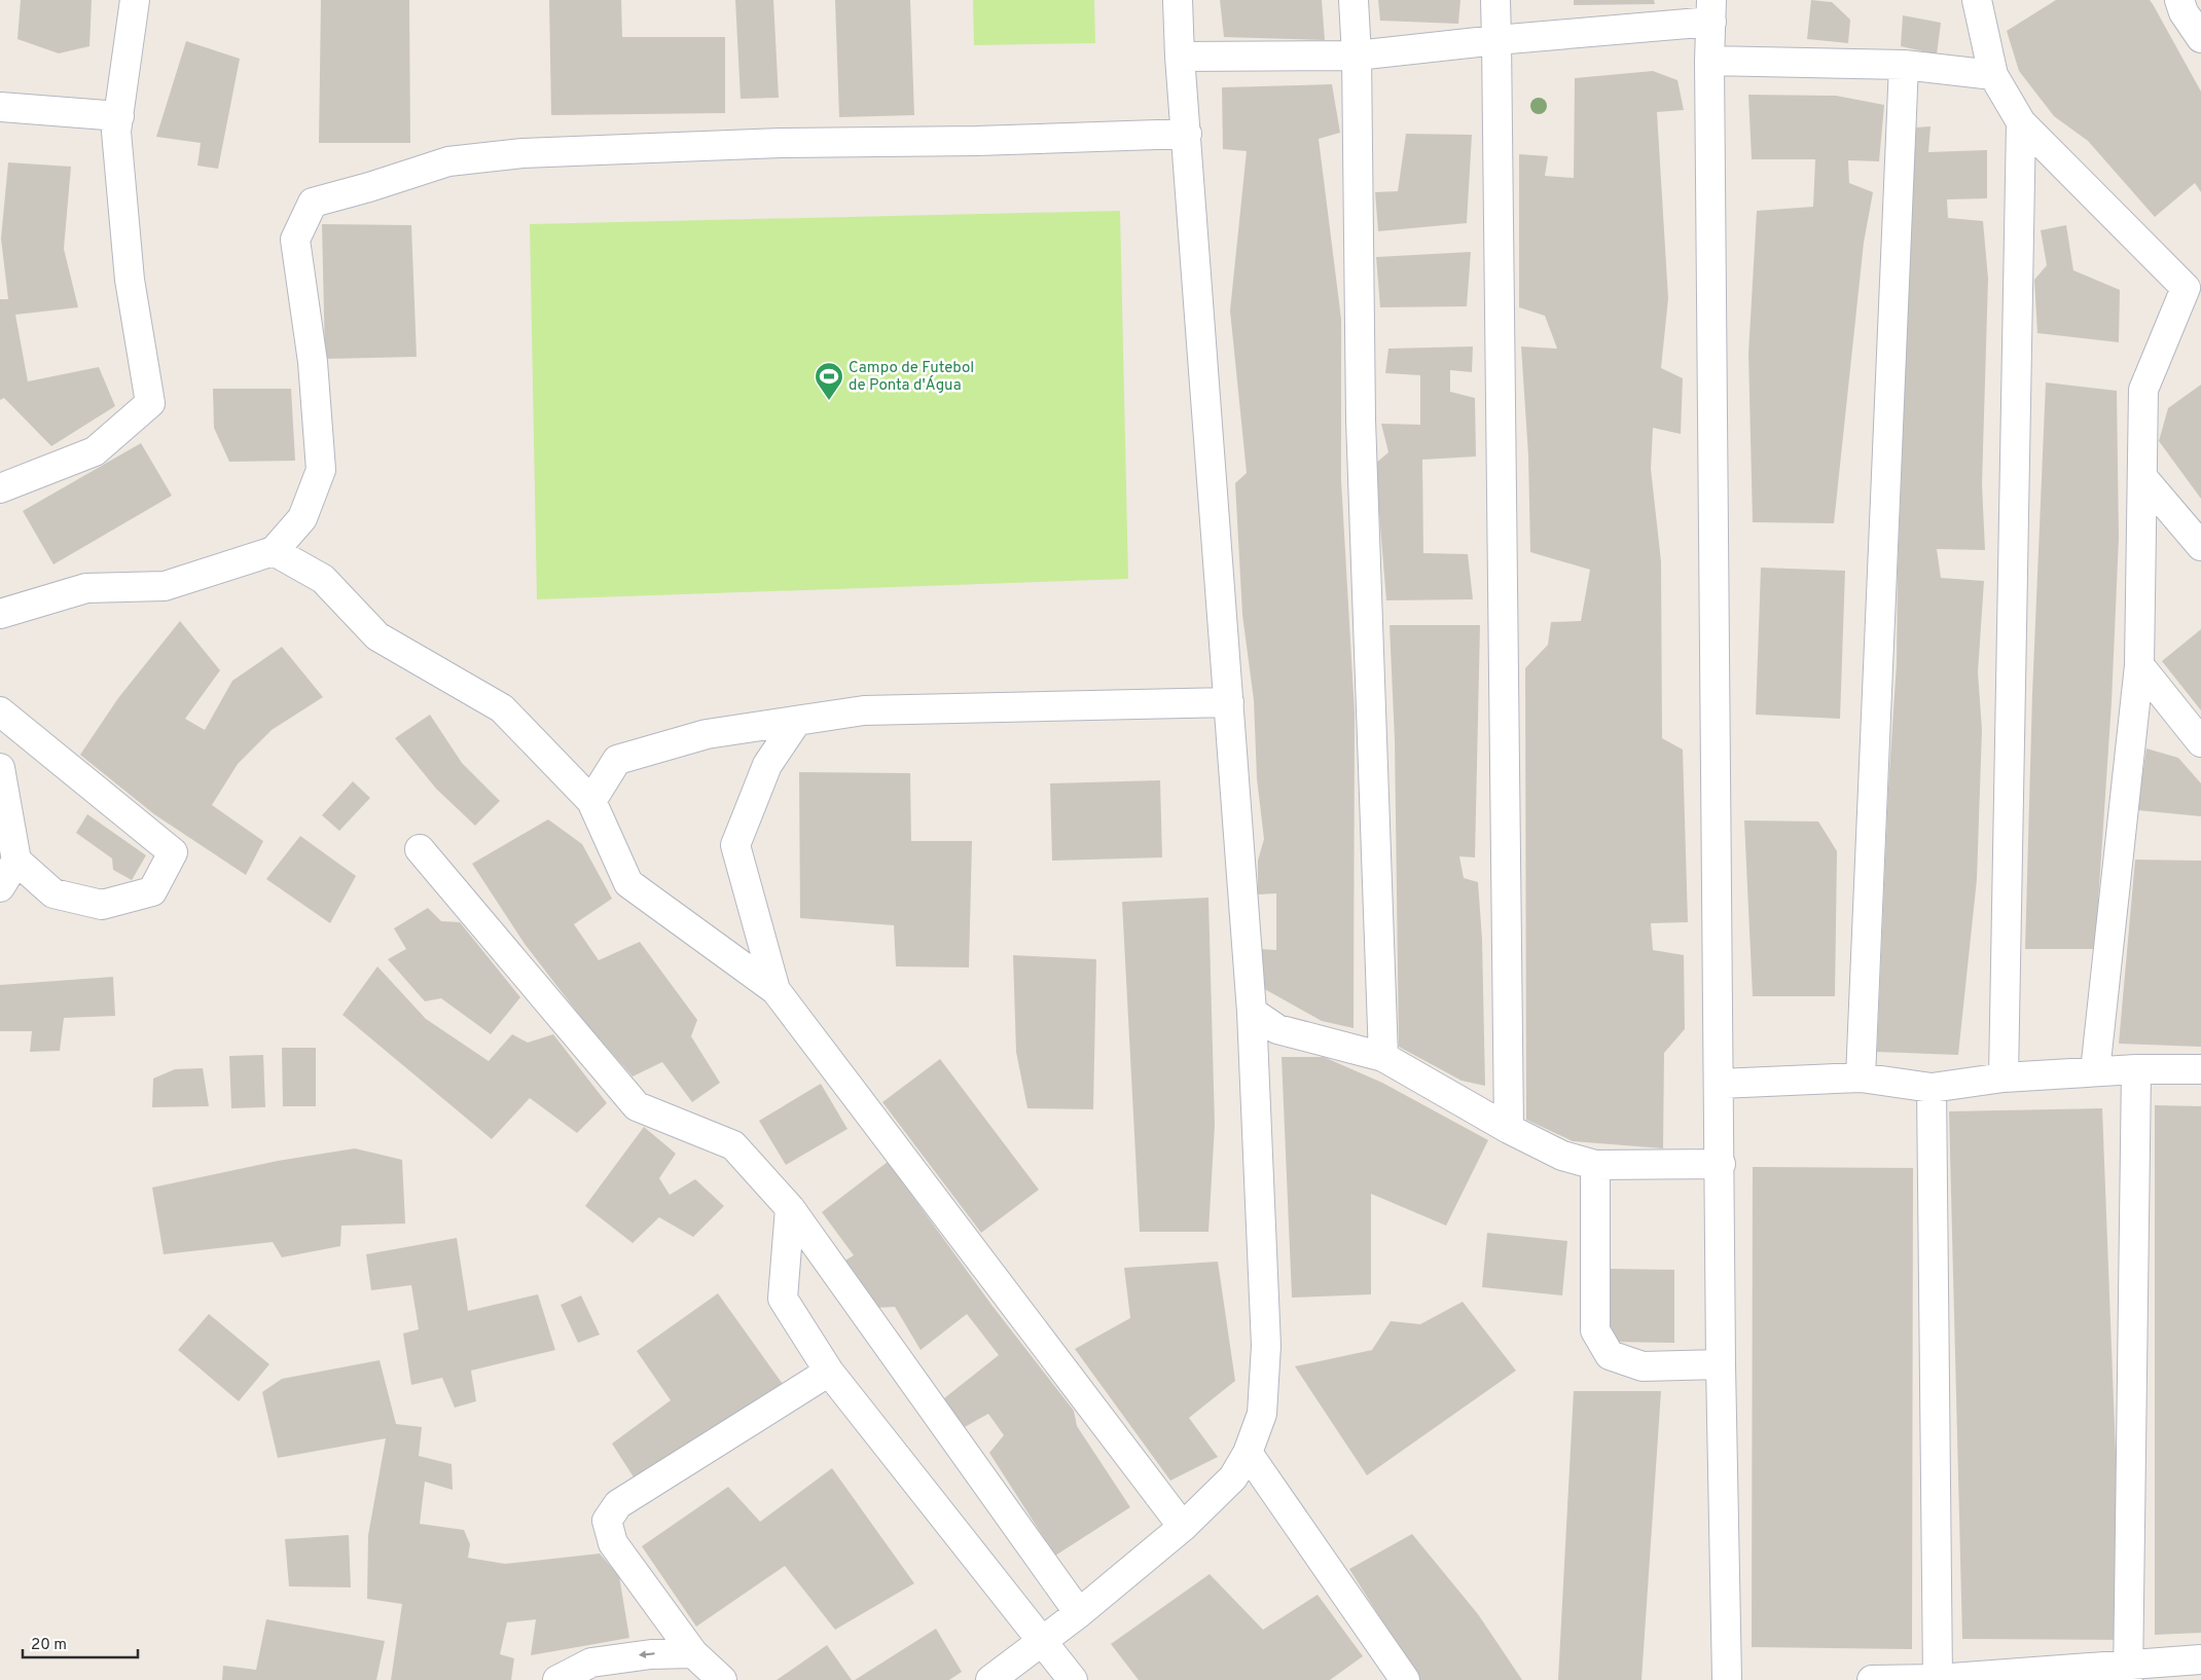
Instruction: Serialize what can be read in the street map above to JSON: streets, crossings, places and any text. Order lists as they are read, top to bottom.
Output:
{
  "places": {
    "sports": ["Campo de Futebol de Ponta d'Água"]
  },
  "scale_bar": "20 m"
}
